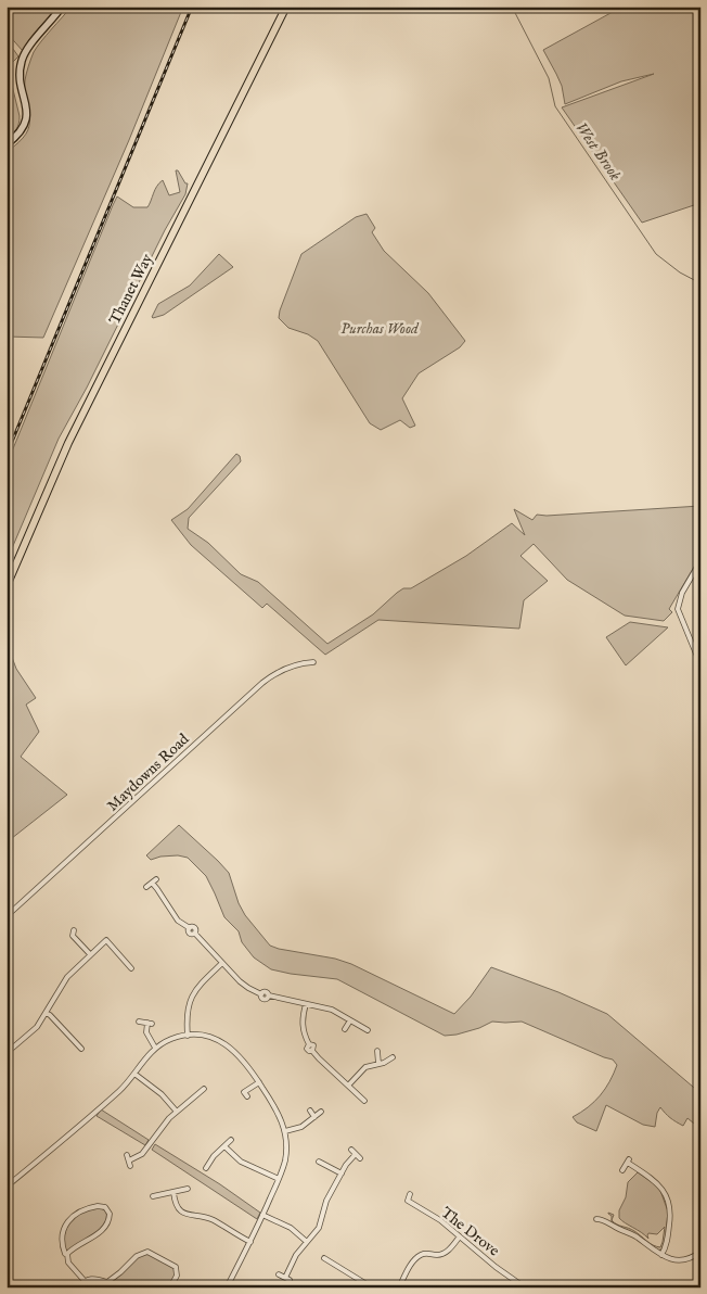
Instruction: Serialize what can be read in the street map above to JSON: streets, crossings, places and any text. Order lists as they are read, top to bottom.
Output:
{
  "streets": {
    "main road": ["Thanet Way"],
    "street": ["Maydowns Road", "The Drove"]
  },
  "water": ["West Brook"],
  "parks": ["Purchas Wood"]
}
